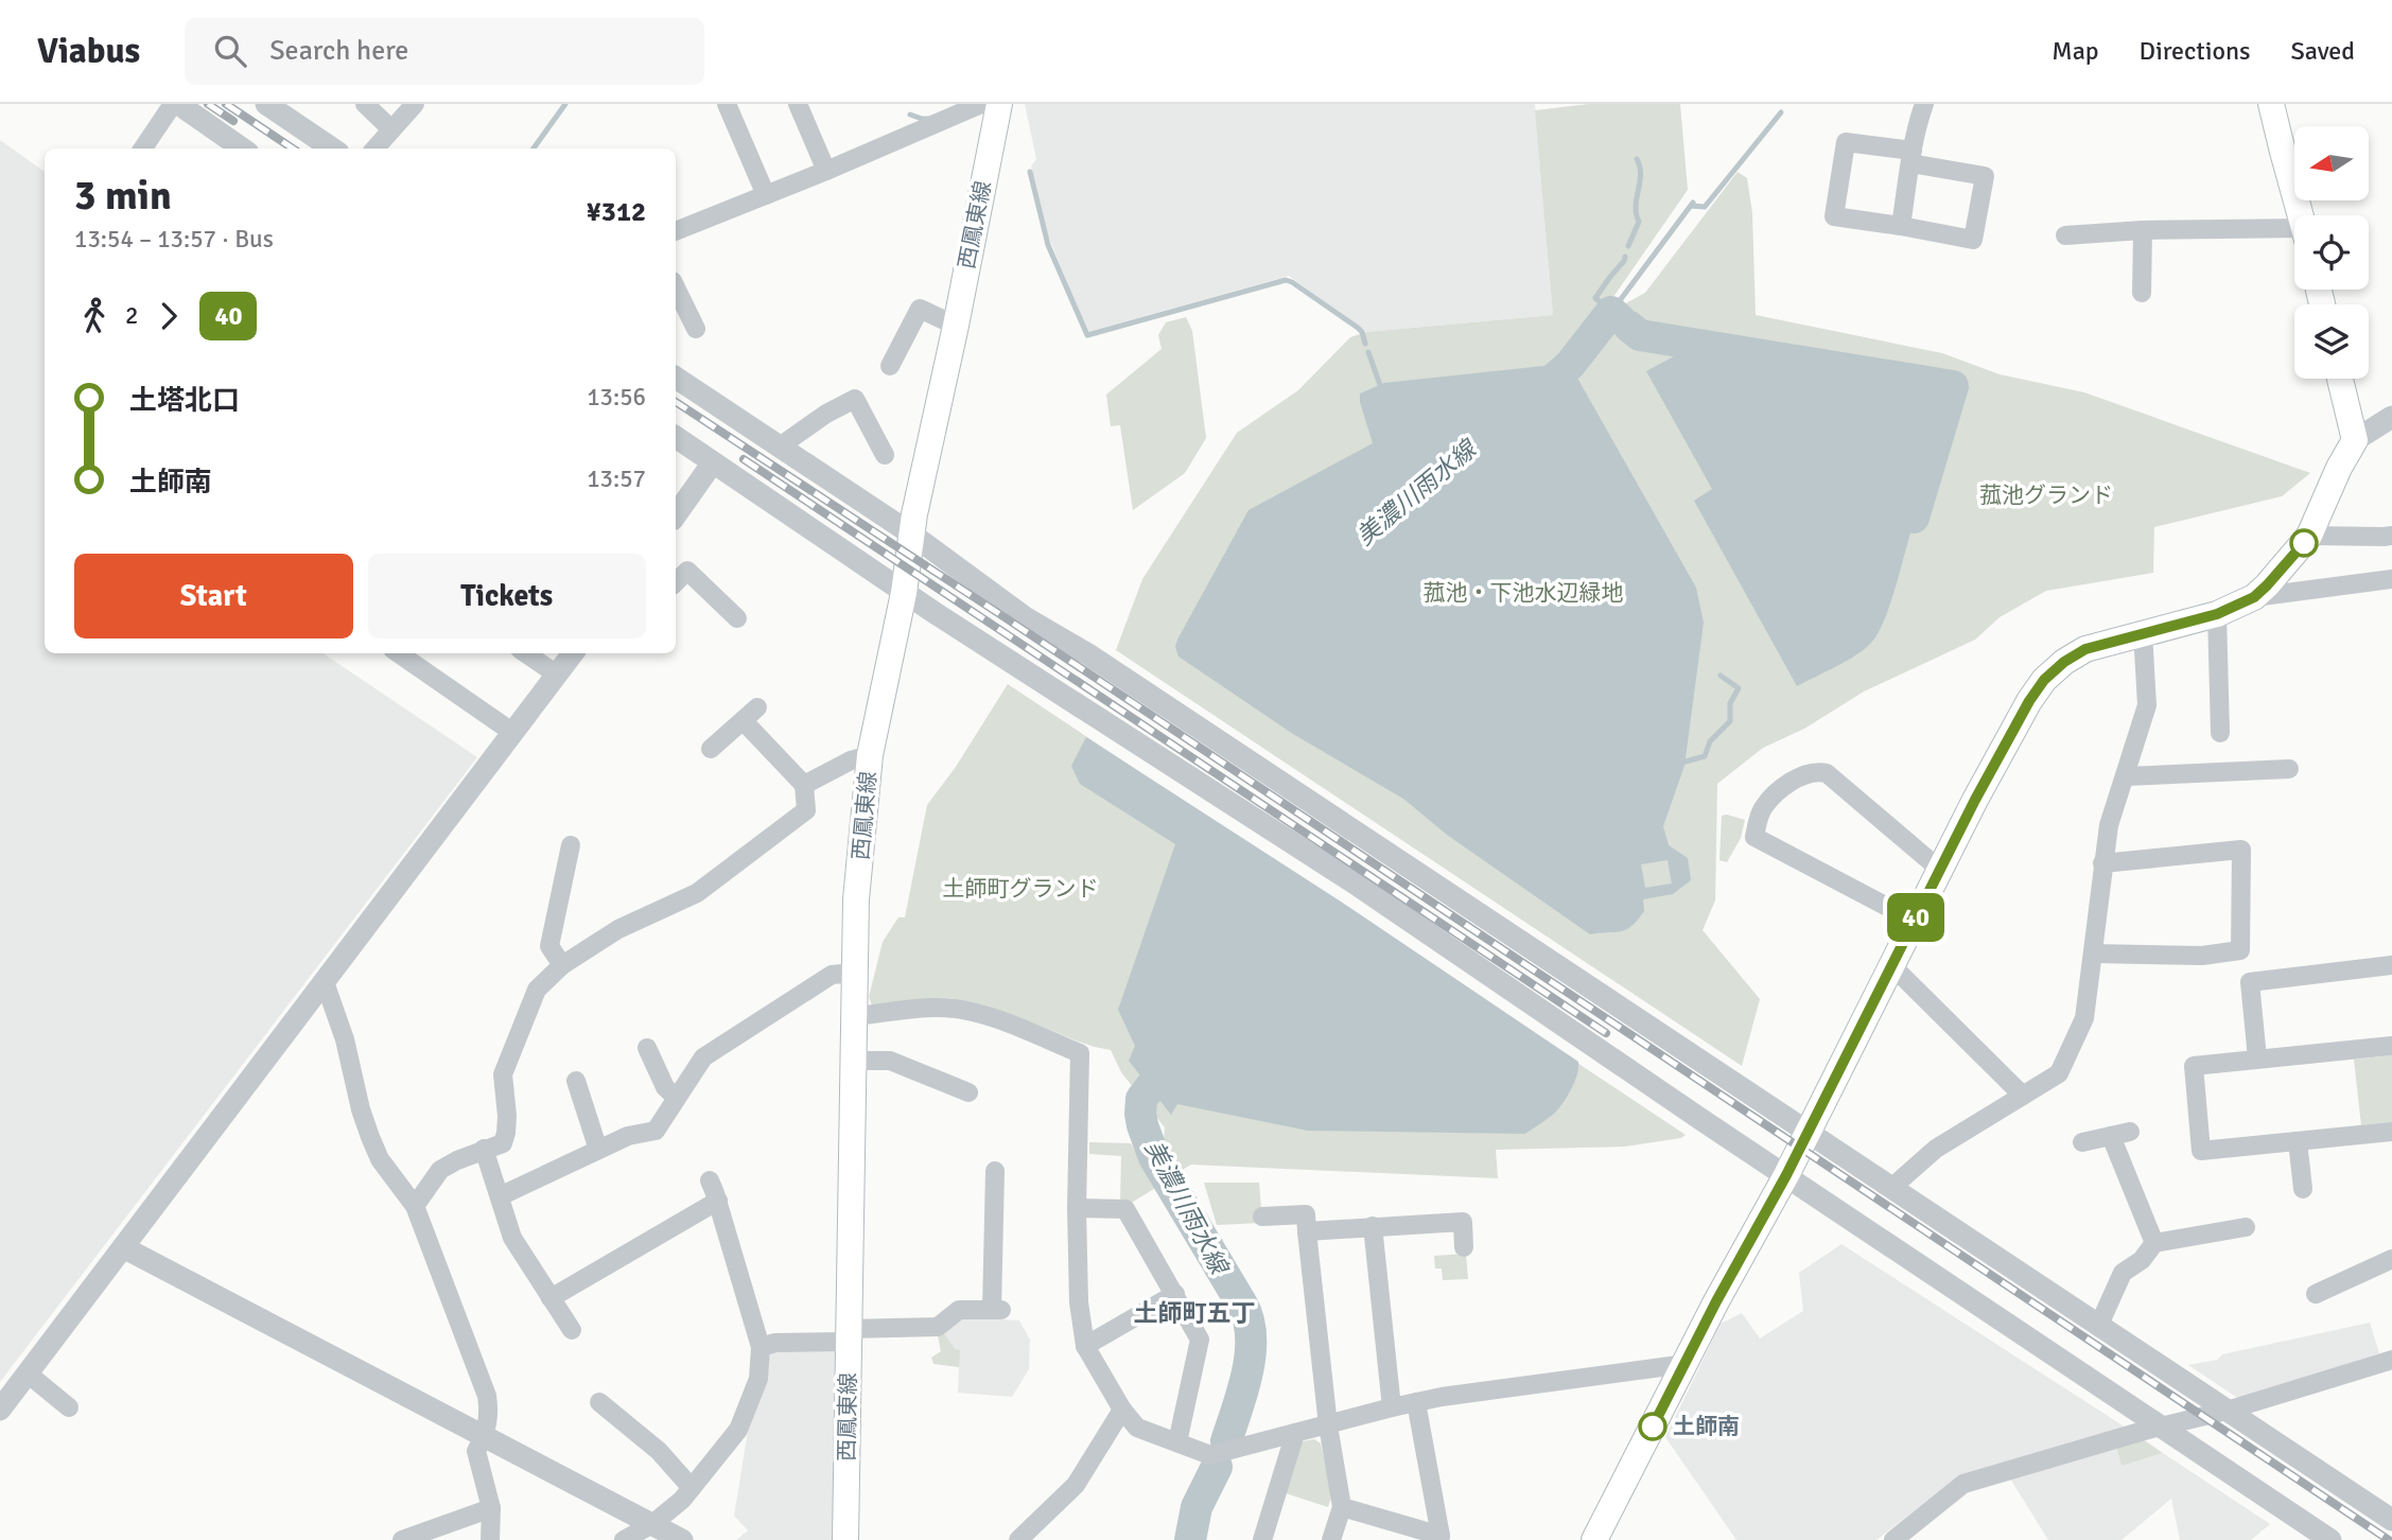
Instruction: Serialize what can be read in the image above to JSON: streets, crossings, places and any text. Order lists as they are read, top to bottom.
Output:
{
  "streets": {
    "main road": ["西鳳東線"]
  },
  "districts": ["土師町五丁"],
  "water": ["美濃川雨水線"],
  "parks": ["菰池グランド", "菰池・下池水辺緑地", "土師町グランド"],
  "places": ["土師南"],
  "lines": ["bus line 40"],
  "north": "left",
  "page": {
    "header": "Viabus",
    "search": "Search here",
    "nav": ["Map", "Directions", "Saved"],
    "on_map": "40",
    "heading": ["3 min", "13:54 – 13:57 · Bus", "¥312"],
    "legs": ["2", "40"],
    "list": [
      {
        "name": "土塔北口",
        "value": "13:56"
      },
      {
        "name": "土師南",
        "value": "13:57"
      }
    ],
    "buttons": ["Start", "Tickets"]
  }
}
